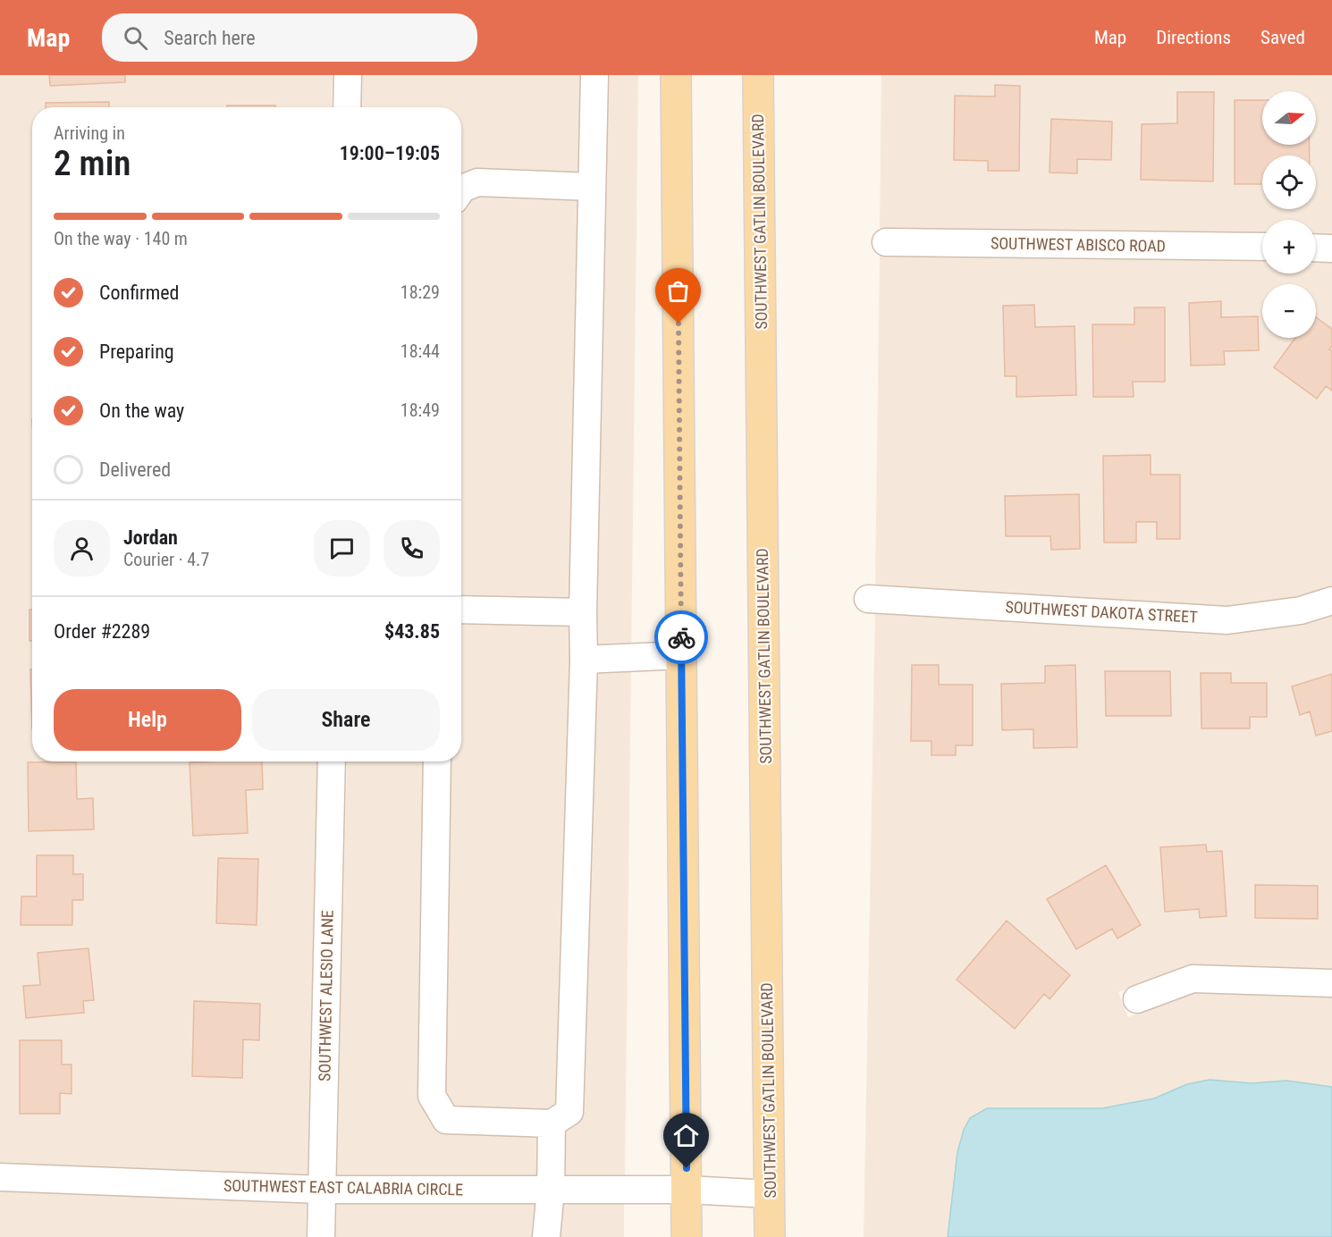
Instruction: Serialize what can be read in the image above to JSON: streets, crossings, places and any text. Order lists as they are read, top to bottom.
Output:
{
  "streets": {
    "main road": ["SOUTHWEST GATLIN BOULEVARD"],
    "street": [
      "SOUTHWEST ABISCO ROAD",
      "SOUTHWEST DAKOTA STREET",
      "SOUTHWEST ALESIO LANE",
      "SOUTHWEST EAST CALABRIA CIRCLE"
    ]
  },
  "crossings": [
    ["SOUTHWEST GATLIN BOULEVARD", "SOUTHWEST EAST CALABRIA CIRCLE"],
    ["SOUTHWEST ALESIO LANE", "SOUTHWEST EAST CALABRIA CIRCLE"]
  ],
  "north": "right",
  "page": {
    "header": "Map",
    "search": "Search here",
    "nav": ["Map", "Directions", "Saved"],
    "map_buttons": ["+", "−"],
    "heading": ["2 min", "Arriving in", "19:00–19:05"],
    "panel": [
      "Jordan",
      "Courier · 4.7",
      "Order #2289",
      "$43.85"
    ],
    "bar": "On the way · 140 m",
    "list": [
      ["Confirmed", "18:29"],
      ["Preparing", "18:44"],
      ["On the way", "18:49"],
      "Delivered"
    ],
    "buttons": ["Help", "Share"]
  }
}
